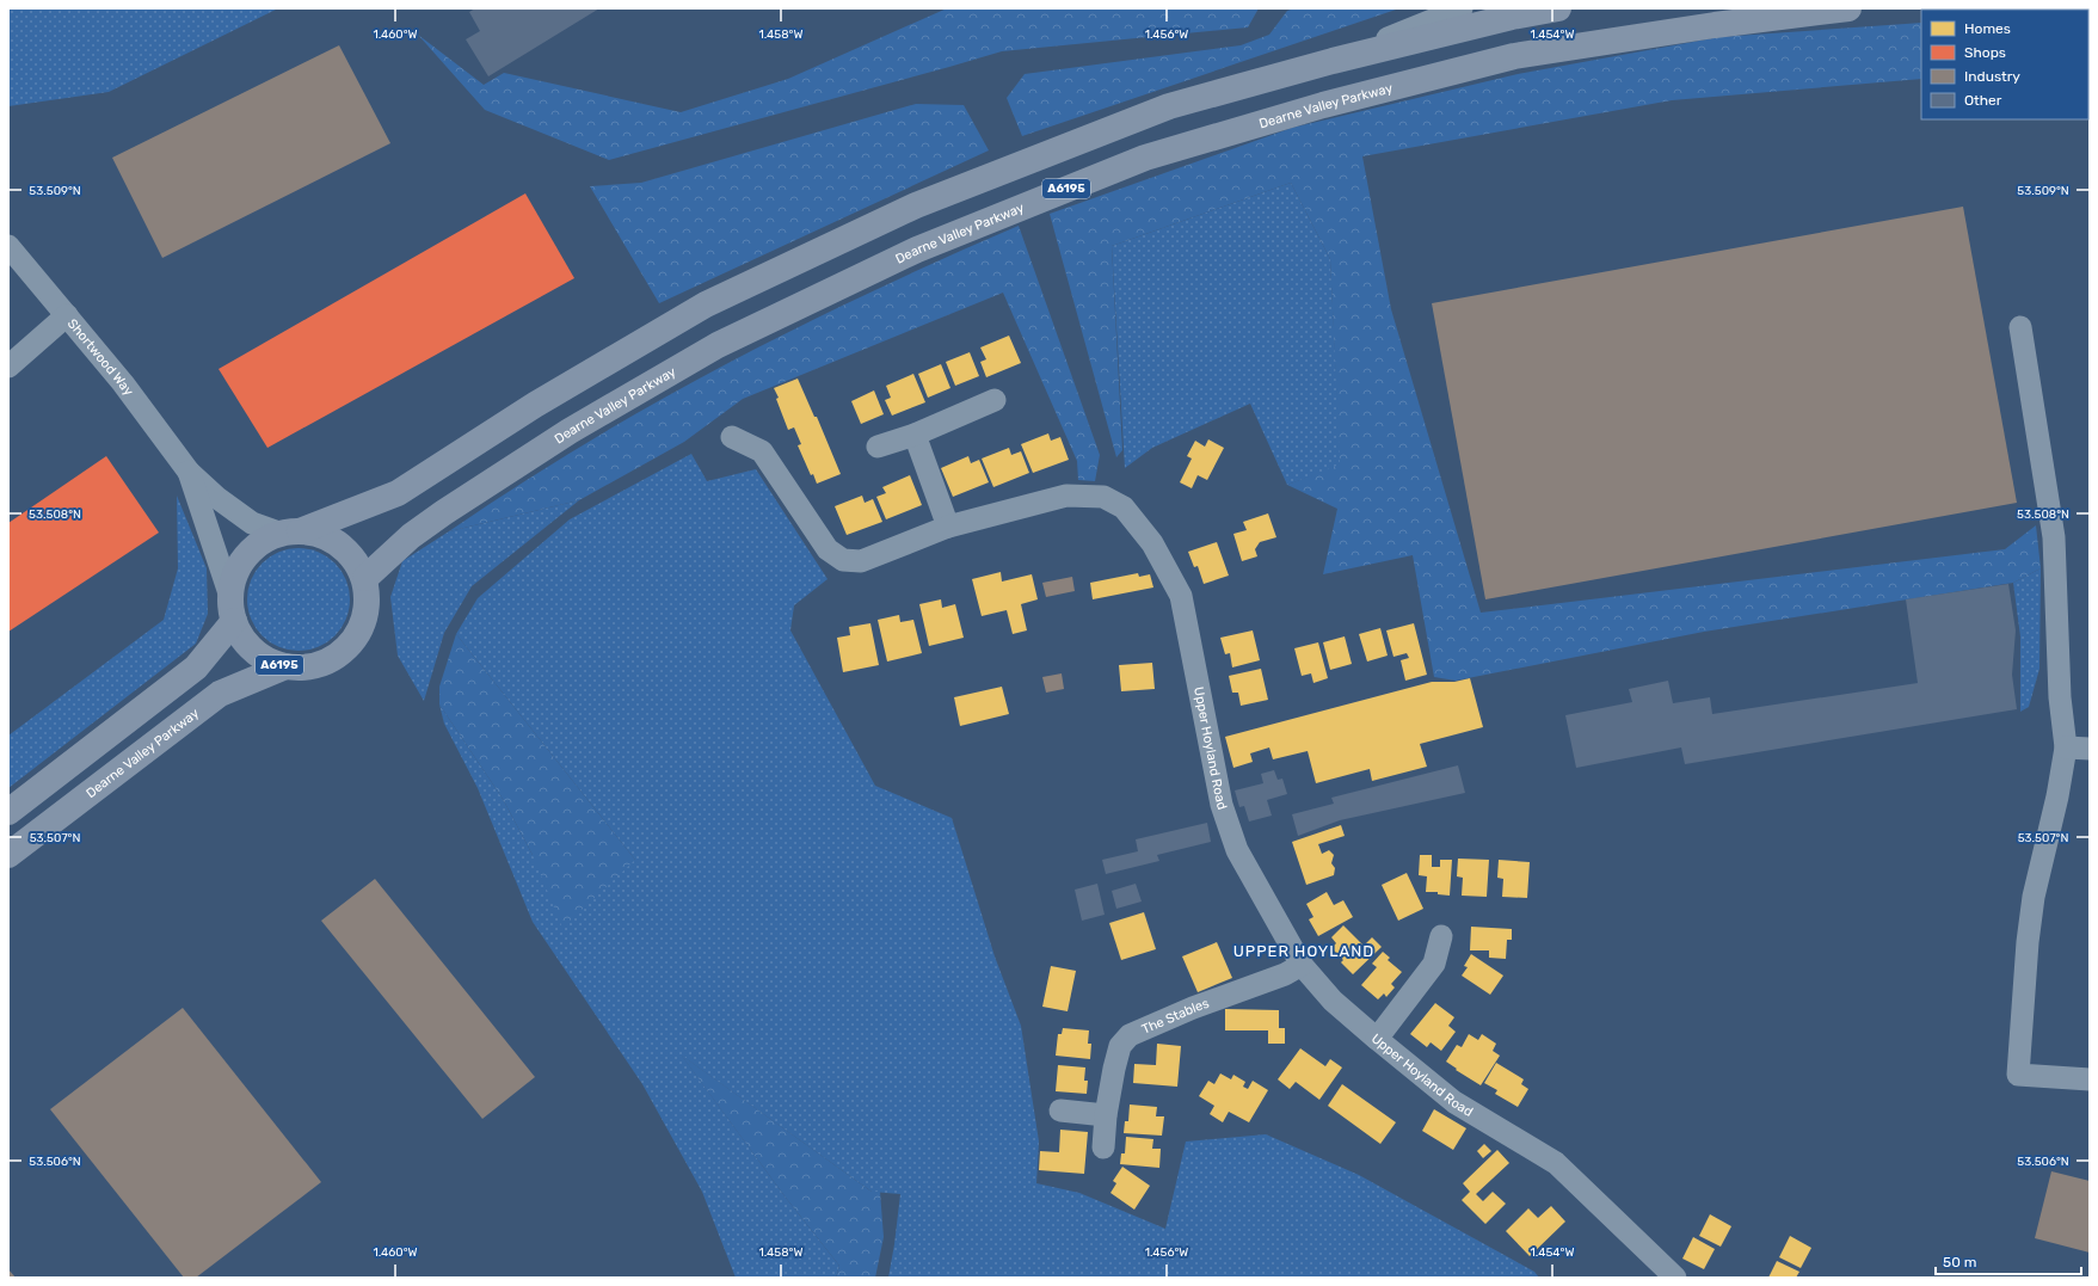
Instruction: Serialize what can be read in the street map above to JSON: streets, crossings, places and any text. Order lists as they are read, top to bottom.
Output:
{
  "streets": {
    "highway": ["Dearne Valley Parkway", "A6195"],
    "street": ["Shortwood Way", "Upper Hoyland Road", "The Stables"]
  },
  "crossings": [
    ["Dearne Valley Parkway", "A6195"],
    ["Dearne Valley Parkway", "Shortwood Way"],
    ["A6195", "Shortwood Way"],
    ["Upper Hoyland Road", "The Stables"]
  ],
  "districts": ["UPPER HOYLAND"],
  "legend": [
    "Homes",
    "Shops",
    "Industry",
    "Other"
  ],
  "scale_bar": "50 m",
  "coordinates": [
    "1.460°W",
    "1.458°W",
    "1.456°W",
    "1.454°W",
    "53.509°N",
    "53.508°N",
    "53.507°N",
    "53.506°N"
  ]
}
